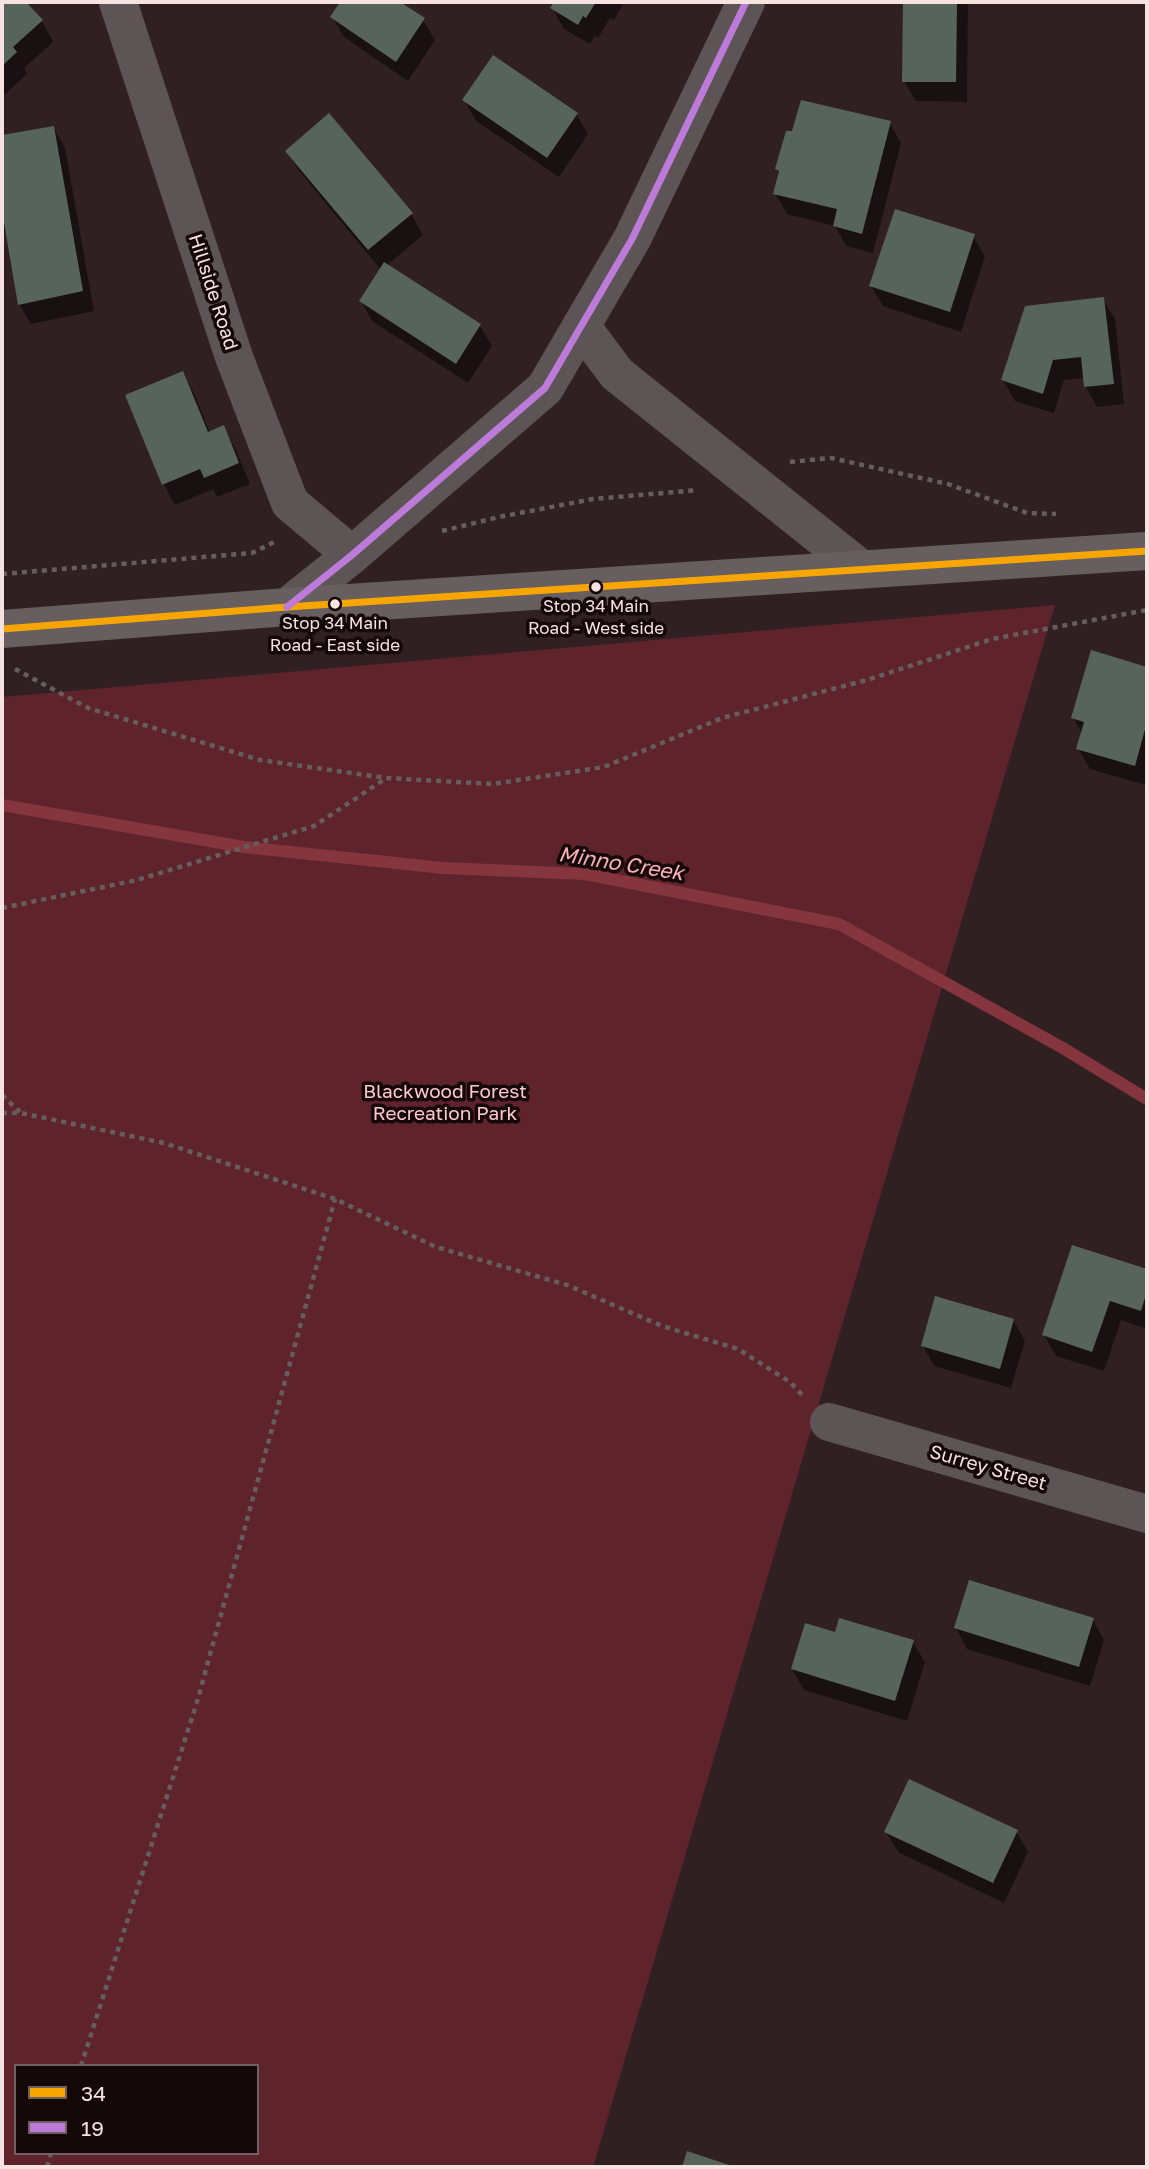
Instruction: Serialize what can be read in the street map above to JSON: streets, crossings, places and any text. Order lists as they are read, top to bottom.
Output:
{
  "streets": {
    "street": ["Hillside Road", "Surrey Street"]
  },
  "water": ["Minno Creek"],
  "parks": ["Blackwood Forest Recreation Park"],
  "places": ["Stop 34 Main Road - West side", "Stop 34 Main Road - East side"],
  "lines": ["transit line 19", "transit line 34"],
  "legend": ["34", "19"]
}
